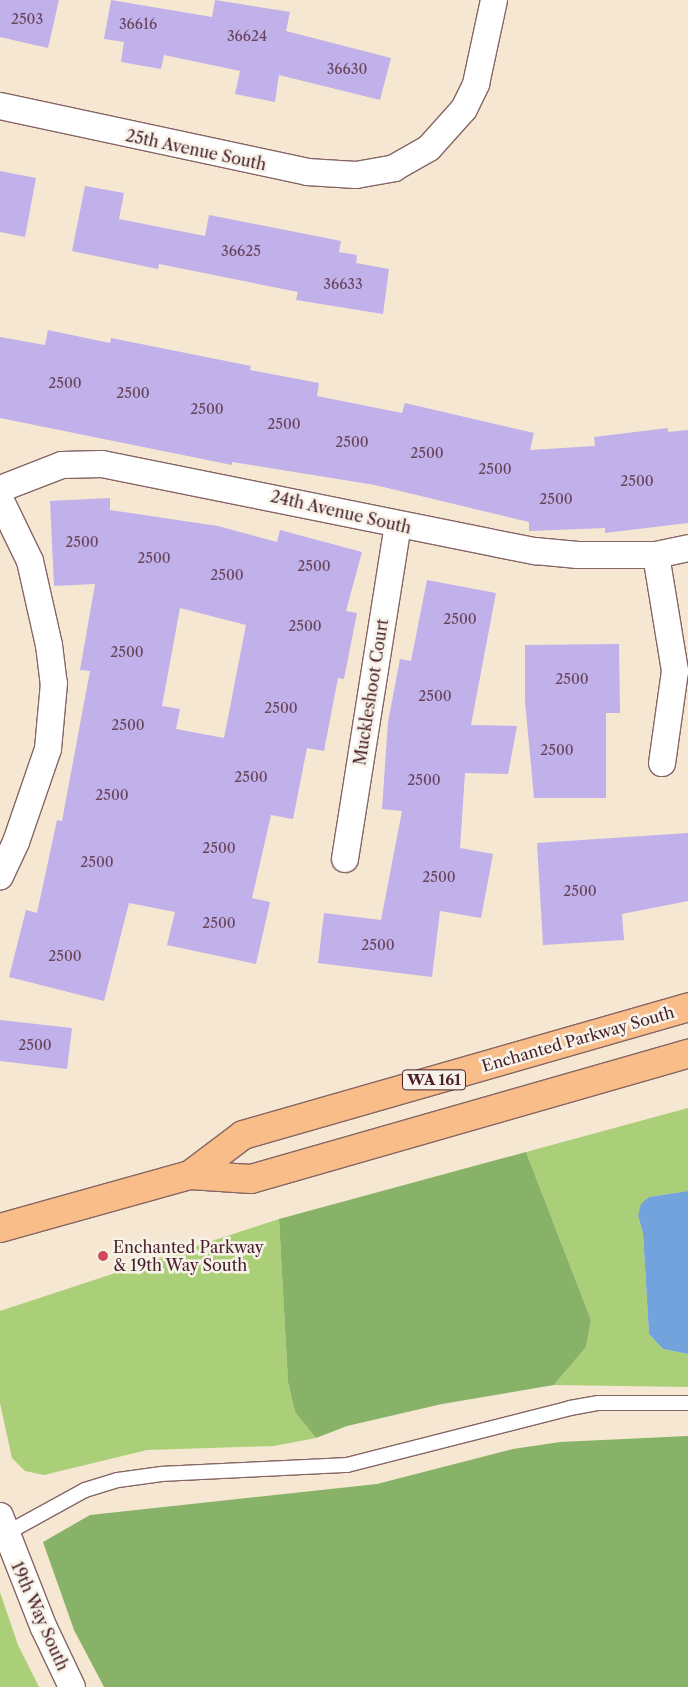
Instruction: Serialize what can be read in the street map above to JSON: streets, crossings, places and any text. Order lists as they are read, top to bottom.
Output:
{
  "streets": {
    "main road": ["Enchanted Parkway South", "WA 161"],
    "street": [
      "25th Avenue South",
      "24th Avenue South",
      "Muckleshoot Court",
      "19th Way South"
    ]
  },
  "crossings": [
    ["24th Avenue South", "Muckleshoot Court"]
  ],
  "places": ["Enchanted Parkway & 19th Way South"],
  "house_numbers": [
    "2503",
    "36616",
    "36624",
    "36630",
    "36625",
    "36633",
    "2500",
    "2500",
    "2500",
    "2500",
    "2500",
    "2500",
    "2500",
    "2500",
    "2500",
    "2500",
    "2500",
    "2500",
    "2500",
    "2500",
    "2500",
    "2500",
    "2500",
    "2500",
    "2500",
    "2500",
    "2500",
    "2500",
    "2500",
    "2500",
    "2500",
    "2500",
    "2500",
    "2500",
    "2500",
    "2500",
    "2500",
    "2500"
  ]
}
